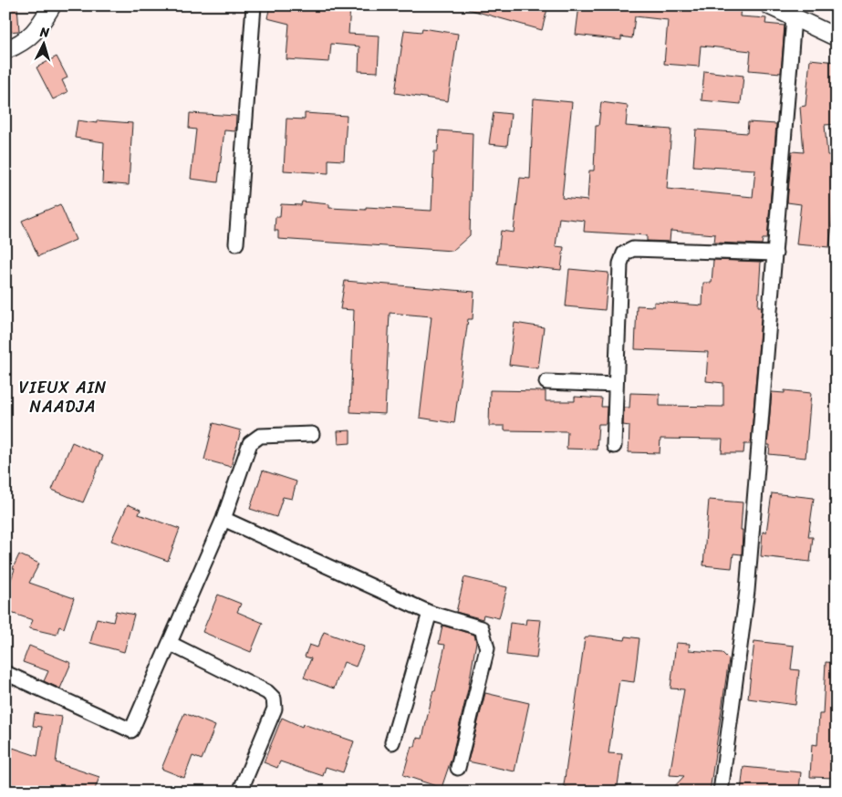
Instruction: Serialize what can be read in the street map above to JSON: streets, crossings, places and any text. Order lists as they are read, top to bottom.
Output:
{
  "districts": ["VIEUX AIN NAADJA"],
  "north": "top"
}
